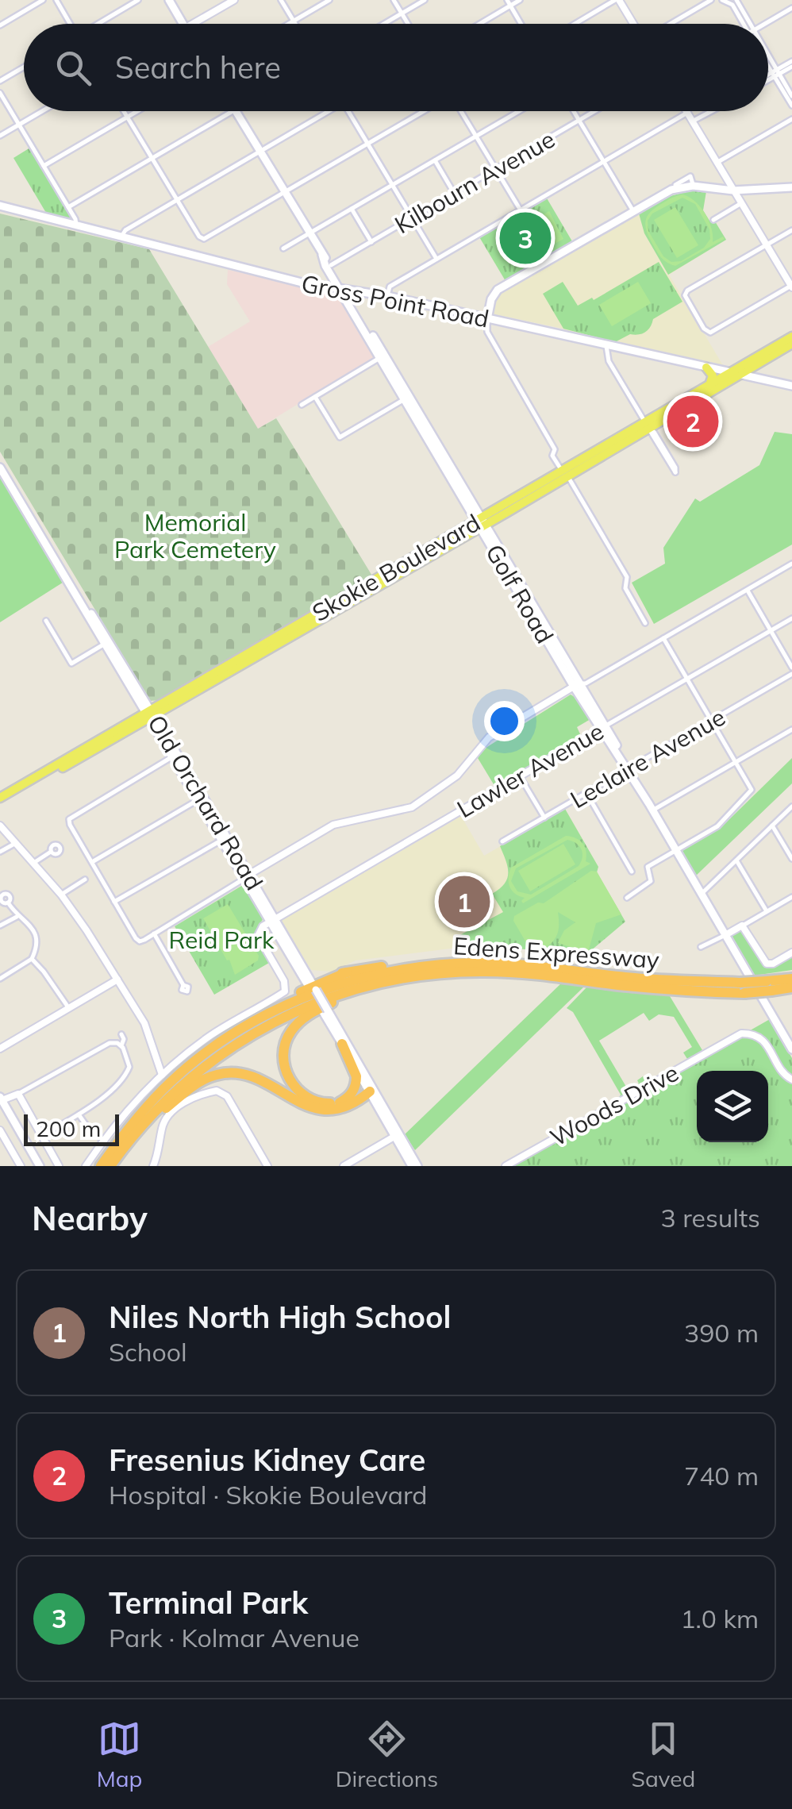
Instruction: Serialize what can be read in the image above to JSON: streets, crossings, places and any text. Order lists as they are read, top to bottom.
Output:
{
  "streets": {
    "highway": ["Edens Expressway"],
    "main road": [
      "Gross Point Road",
      "Skokie Boulevard",
      "Golf Road",
      "Old Orchard Road"
    ],
    "street": [
      "Kilbourn Avenue",
      "Leclaire Avenue",
      "Lawler Avenue",
      "Woods Drive"
    ]
  },
  "crossings": [
    ["Kilbourn Avenue", "Golf Road"],
    ["Gross Point Road", "Skokie Boulevard"],
    ["Gross Point Road", "Golf Road"],
    ["Skokie Boulevard", "Golf Road"],
    ["Skokie Boulevard", "Old Orchard Road"],
    ["Golf Road", "Leclaire Avenue"],
    ["Golf Road", "Lawler Avenue"],
    ["Lawler Avenue", "Old Orchard Road"]
  ],
  "parks": ["Memorial Park Cemetery", "Reid Park"],
  "scale_bar": "200 m",
  "page": {
    "search": "Search here",
    "pins": ["3", "2", "1"],
    "scale": "200 m",
    "heading": ["Nearby", "3 results"],
    "list": [
      {
        "mark": "1",
        "name": "Niles North High School",
        "note": "School",
        "value": "390 m"
      },
      {
        "mark": "2",
        "name": "Fresenius Kidney Care",
        "note": "Hospital · Skokie Boulevard",
        "value": "740 m"
      },
      {
        "mark": "3",
        "name": "Terminal Park",
        "note": "Park · Kolmar Avenue",
        "value": "1.0 km"
      }
    ],
    "nav": ["Map", "Directions", "Saved"]
  }
}
